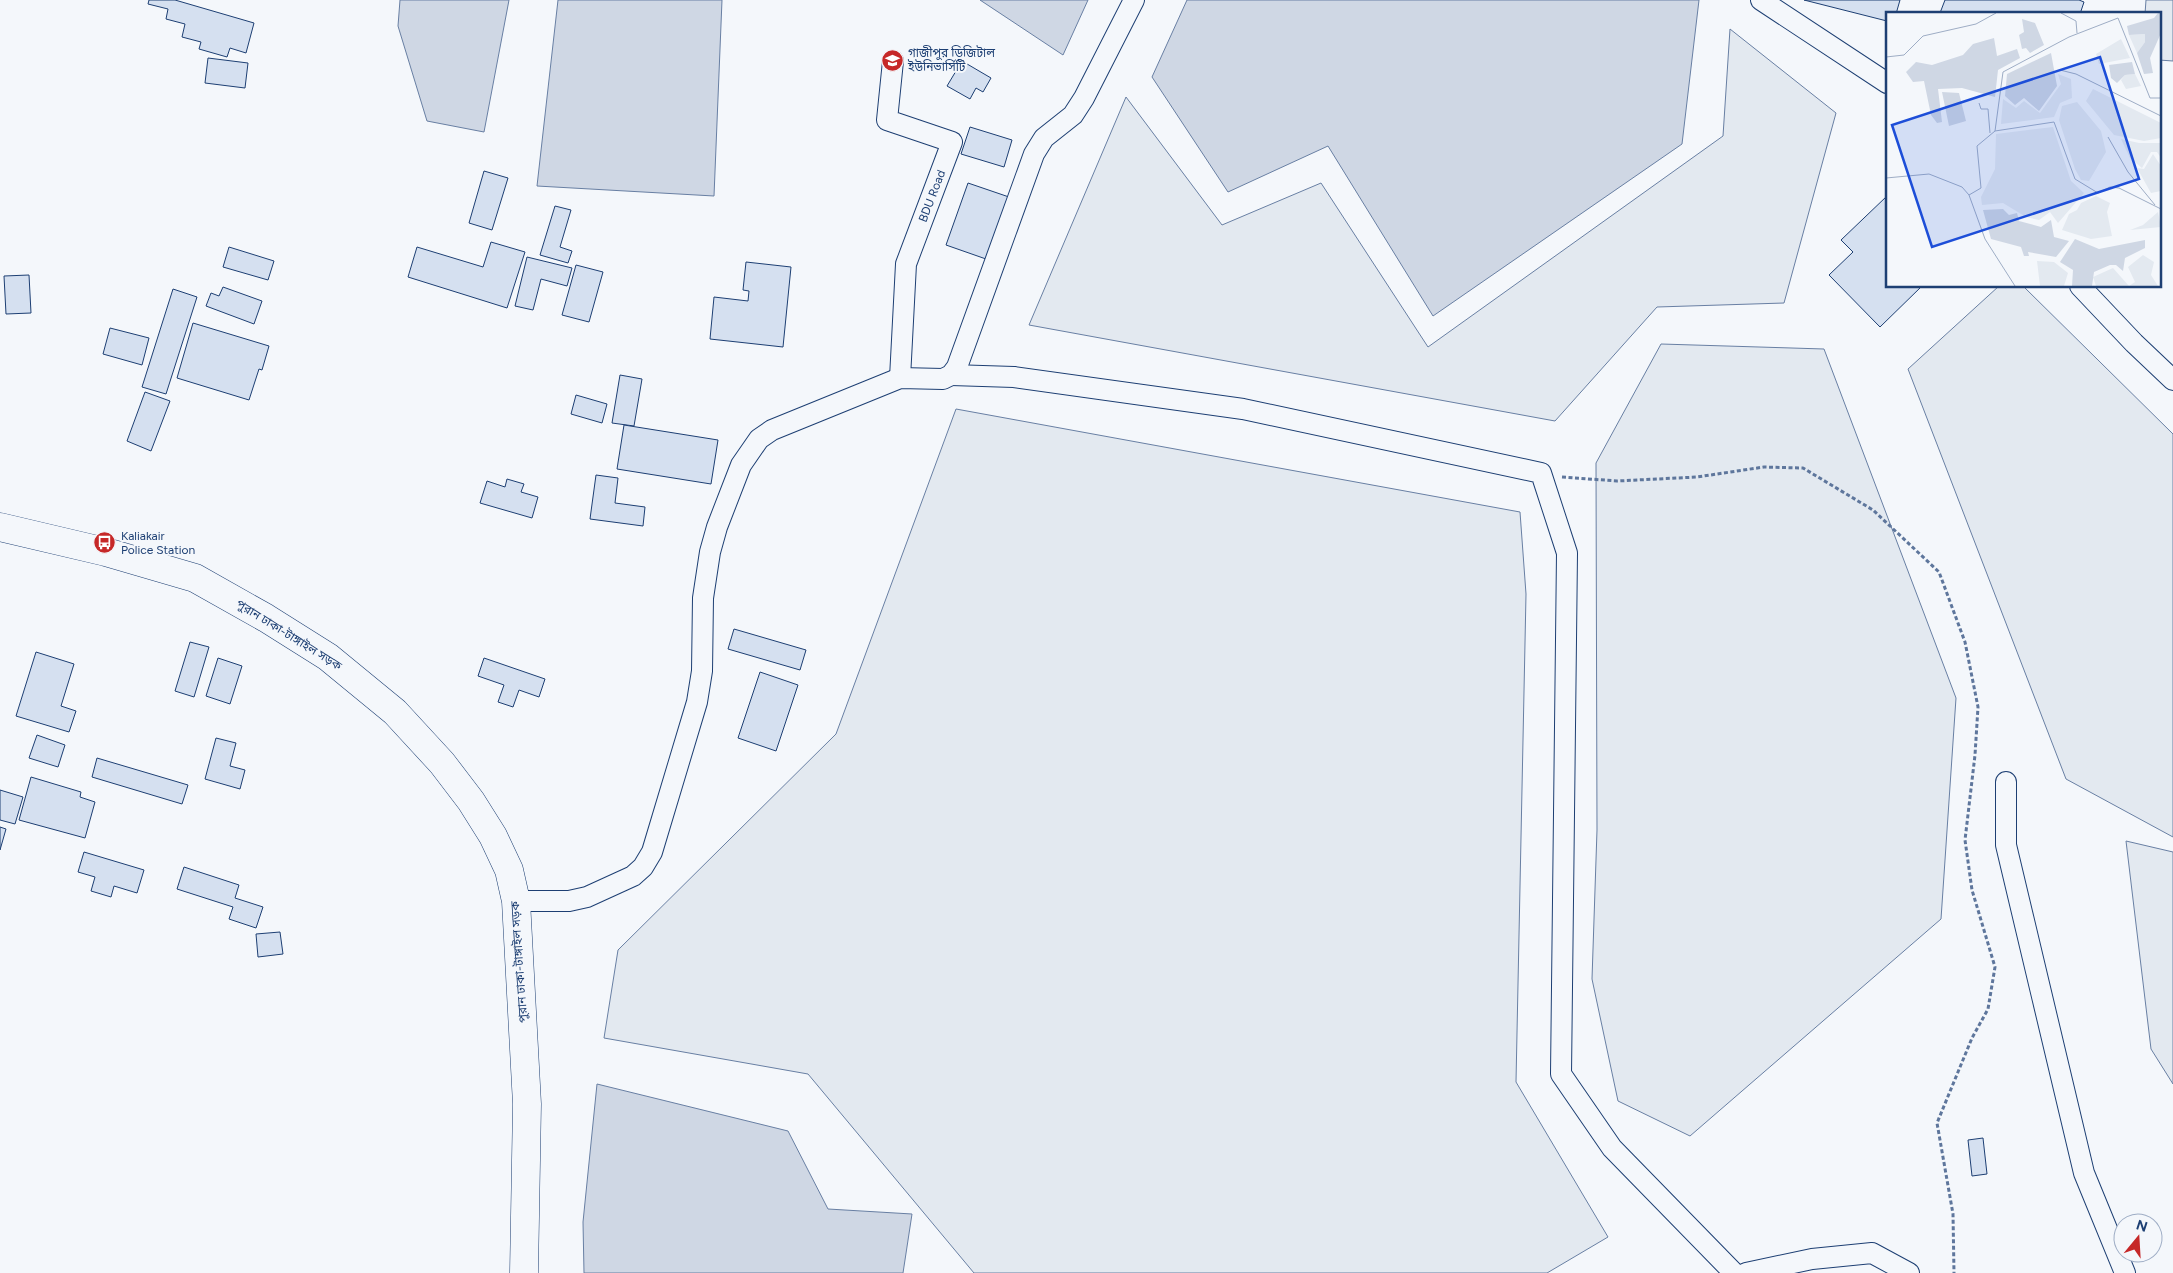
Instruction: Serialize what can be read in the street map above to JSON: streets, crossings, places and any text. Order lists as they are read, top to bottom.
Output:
{
  "streets": {
    "highway": ["পুরান ঢাকা-টাঙ্গাইল সড়ক"],
    "street": ["BDU Road"]
  },
  "places": {
    "school or university": ["গাজীপুর ডিজিটাল ইউনিভার্সিটি"],
    "bus stop": ["Kaliakair Police Station"]
  },
  "north": "top"
}
